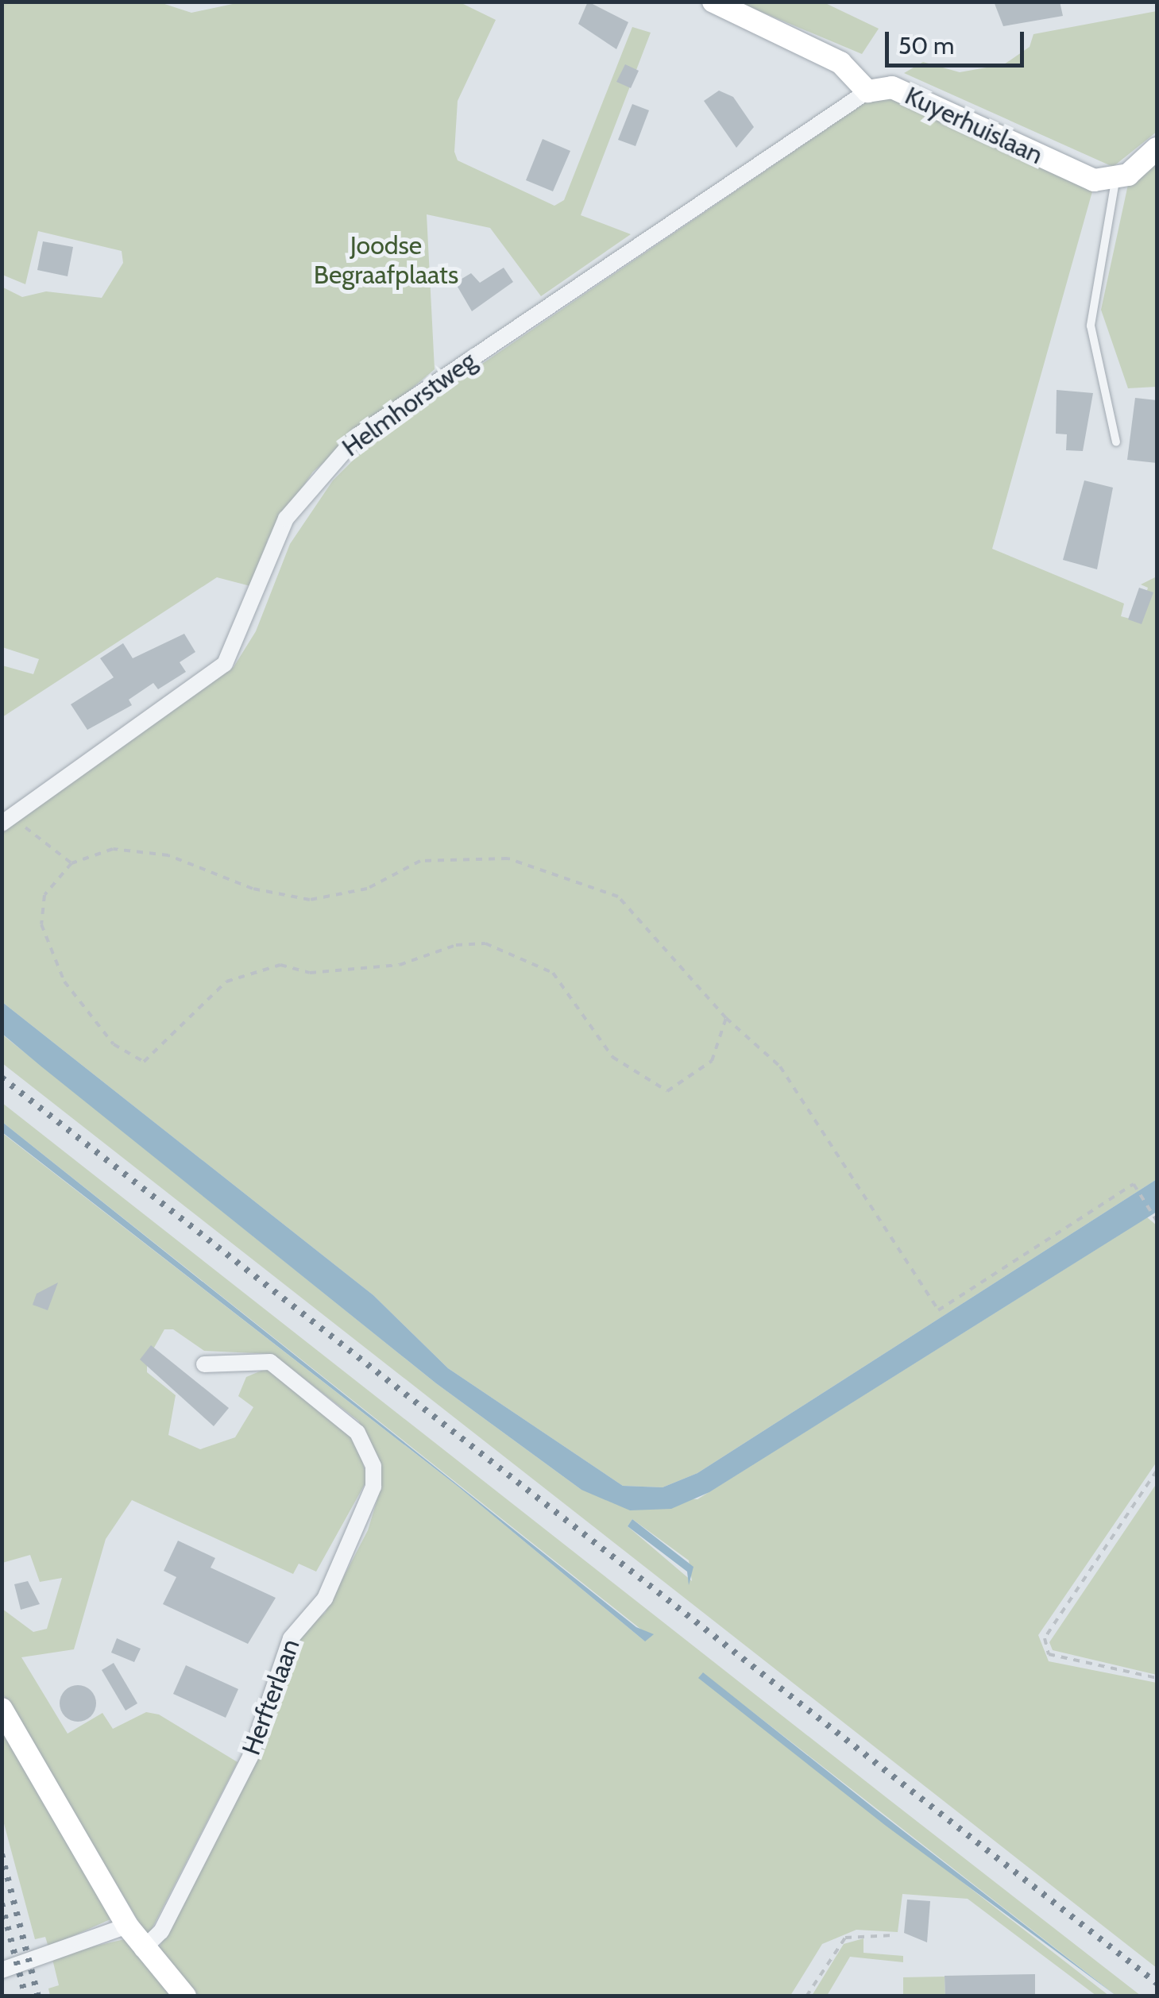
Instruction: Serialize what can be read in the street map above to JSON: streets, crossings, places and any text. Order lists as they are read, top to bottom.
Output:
{
  "streets": {
    "street": ["Kuyerhuislaan", "Helmhorstweg", "Herfterlaan"]
  },
  "crossings": [
    ["Kuyerhuislaan", "Helmhorstweg"]
  ],
  "parks": ["Joodse Begraafplaats"],
  "scale_bar": "50 m"
}
